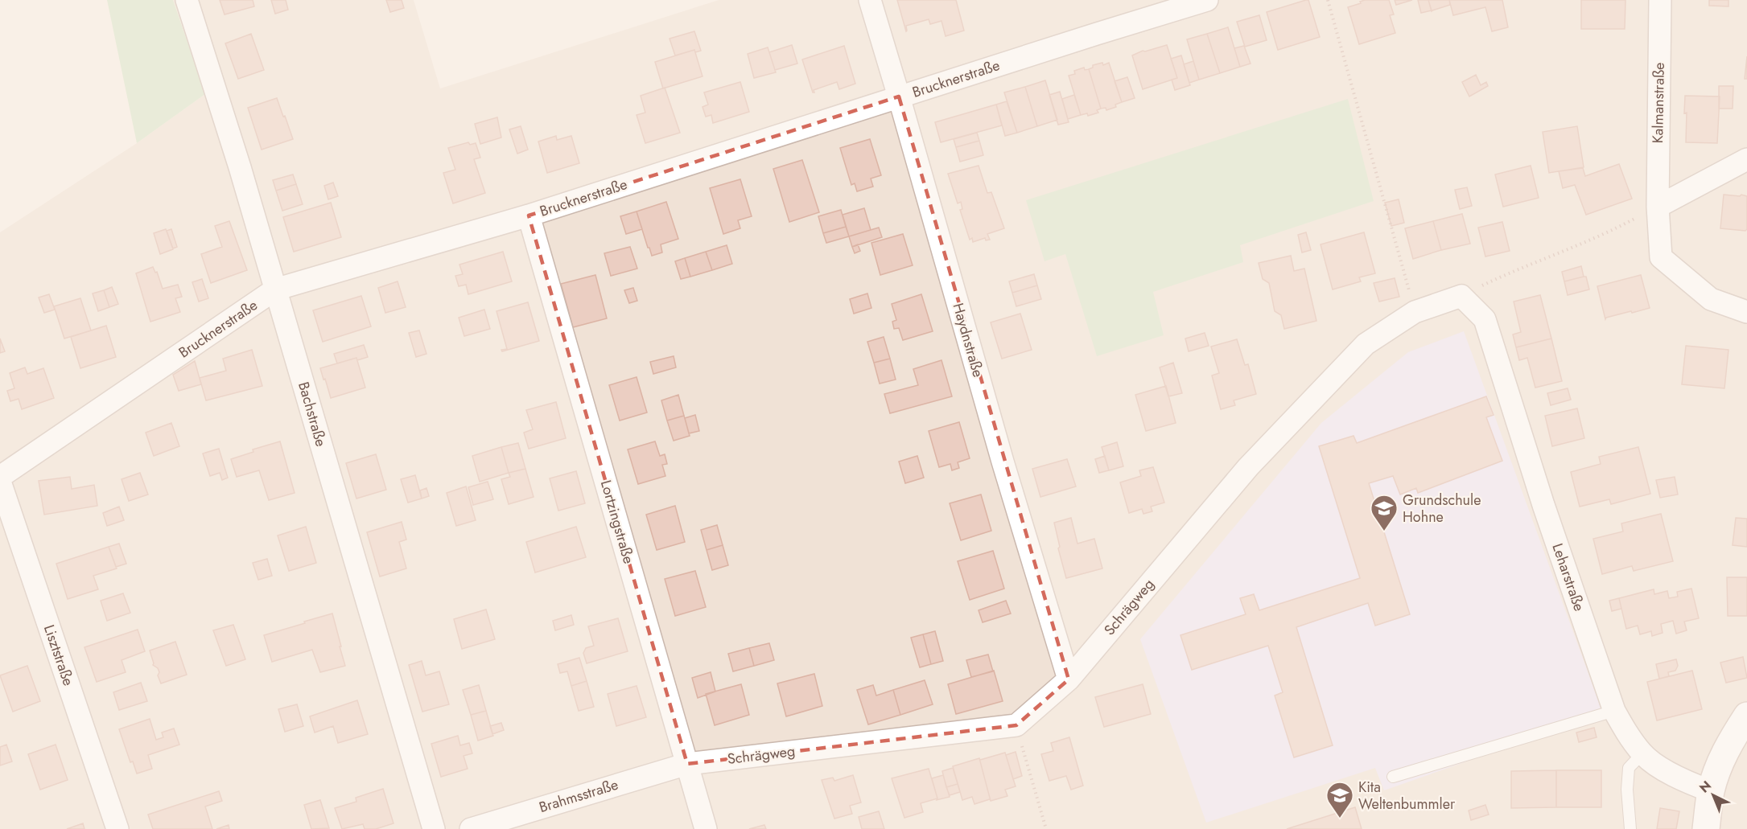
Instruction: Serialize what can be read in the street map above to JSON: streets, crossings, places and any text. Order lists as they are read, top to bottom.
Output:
{
  "streets": {
    "street": [
      "Brucknerstraße",
      "Kalmanstraße",
      "Haydnstraße",
      "Bachstraße",
      "Lortzingstraße",
      "Leharstraße",
      "Schrägweg",
      "Lisztstraße",
      "Brahmsstraße"
    ]
  },
  "crossings": [
    ["Brucknerstraße", "Haydnstraße"],
    ["Brucknerstraße", "Bachstraße"],
    ["Brucknerstraße", "Lortzingstraße"],
    ["Haydnstraße", "Schrägweg"],
    ["Lortzingstraße", "Schrägweg"],
    ["Lortzingstraße", "Brahmsstraße"],
    ["Leharstraße", "Schrägweg"],
    ["Schrägweg", "Brahmsstraße"]
  ],
  "places": {
    "school or university": ["Grundschule Hohne", "Kita Weltenbummler"]
  },
  "north": "top left"
}
